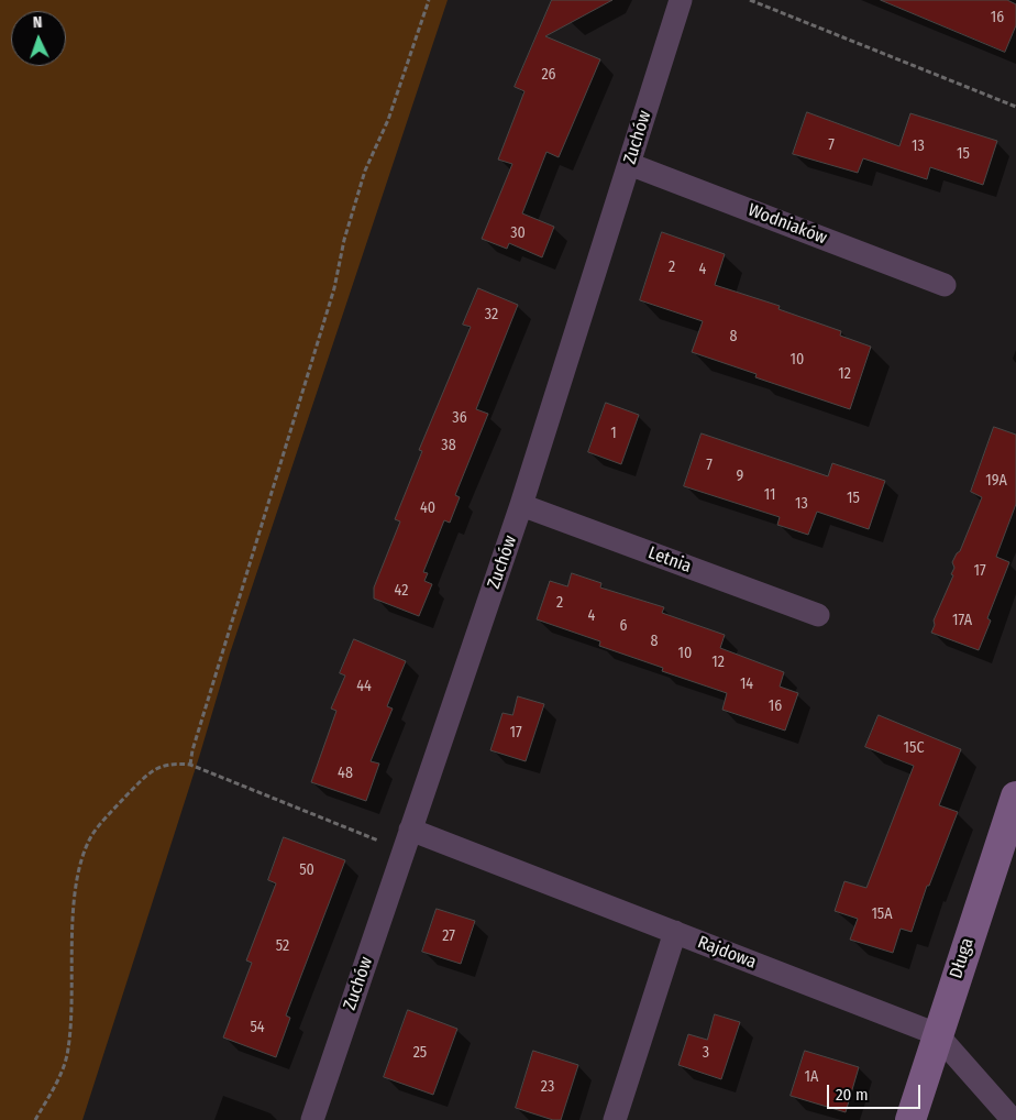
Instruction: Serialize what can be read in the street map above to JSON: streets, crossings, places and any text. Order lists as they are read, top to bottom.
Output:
{
  "streets": {
    "street": [
      "Zuchów",
      "Wodniaków",
      "Letnia",
      "Rajdowa",
      "Długa"
    ]
  },
  "crossings": [
    ["Zuchów", "Wodniaków"],
    ["Zuchów", "Letnia"],
    ["Zuchów", "Rajdowa"],
    ["Rajdowa", "Długa"]
  ],
  "house_numbers": [
    "16",
    "26",
    "7",
    "13",
    "15",
    "30",
    "2",
    "4",
    "32",
    "8",
    "10",
    "12",
    "36",
    "1",
    "38",
    "7",
    "9",
    "19A",
    "11",
    "15",
    "13",
    "40",
    "17",
    "42",
    "2",
    "4",
    "17A",
    "6",
    "8",
    "10",
    "12",
    "14",
    "44",
    "16",
    "17",
    "15C",
    "48",
    "50",
    "15A",
    "27",
    "52",
    "54",
    "25",
    "3",
    "1A",
    "23"
  ],
  "scale_bar": "20 m",
  "north": "top"
}
